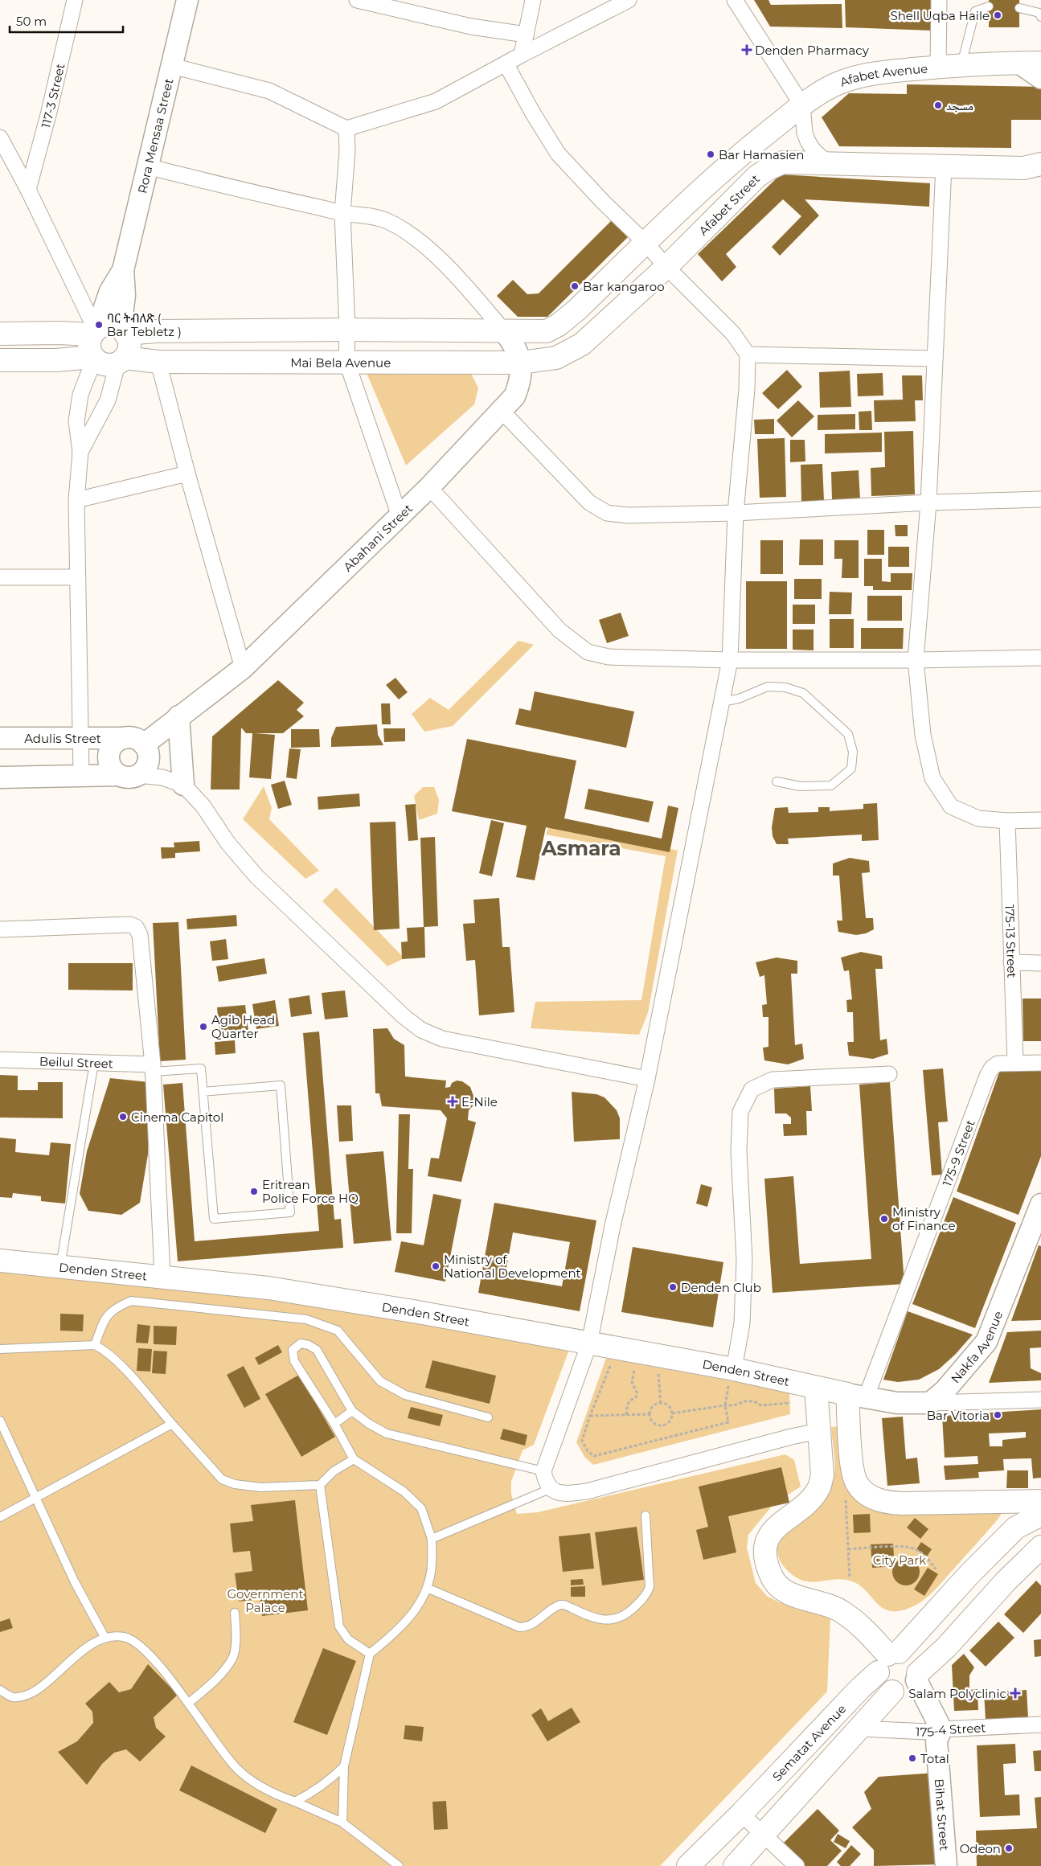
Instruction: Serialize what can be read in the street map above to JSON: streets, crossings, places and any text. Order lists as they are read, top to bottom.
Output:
{
  "streets": {
    "main road": [
      "Afabet Avenue",
      "Afabet Street",
      "Mai Bela Avenue",
      "Denden Street",
      "Sematat Avenue"
    ],
    "street": [
      "117-3 Street",
      "Rora Mensaa Street",
      "Abahani Street",
      "Adulis Street",
      "175-13 Street",
      "Beilul Street",
      "175-9 Street",
      "Nakfa Avenue",
      "175-4 Street",
      "Bihat Street"
    ]
  },
  "crossings": [
    ["Rora Mensaa Street", "Mai Bela Avenue"],
    ["Afabet Street", "Mai Bela Avenue"],
    ["Mai Bela Avenue", "Abahani Street"],
    ["Abahani Street", "Adulis Street"],
    ["175-13 Street", "175-9 Street"],
    ["175-9 Street", "Denden Street"],
    ["175-4 Street", "Bihat Street"]
  ],
  "districts": ["Asmara"],
  "parks": ["City Park", "Government Palace"],
  "places": {
    "other": [
      "Shell Uqba Haile",
      "مسجد",
      "Bar Hamasien",
      "Bar kangaroo",
      "ባር ትብለጽ ( Bar Tebletz )",
      "Agib Head Quarter",
      "Cinema Capitol",
      "Eritrean Police Force HQ",
      "Ministry of Finance",
      "Ministry of National Development",
      "Denden Club",
      "Bar Vitoria",
      "Total",
      "Odeon"
    ],
    "health": ["Denden Pharmacy", "E-Nile", "Salam Polyclinic"]
  },
  "scale_bar": "50 m"
}
